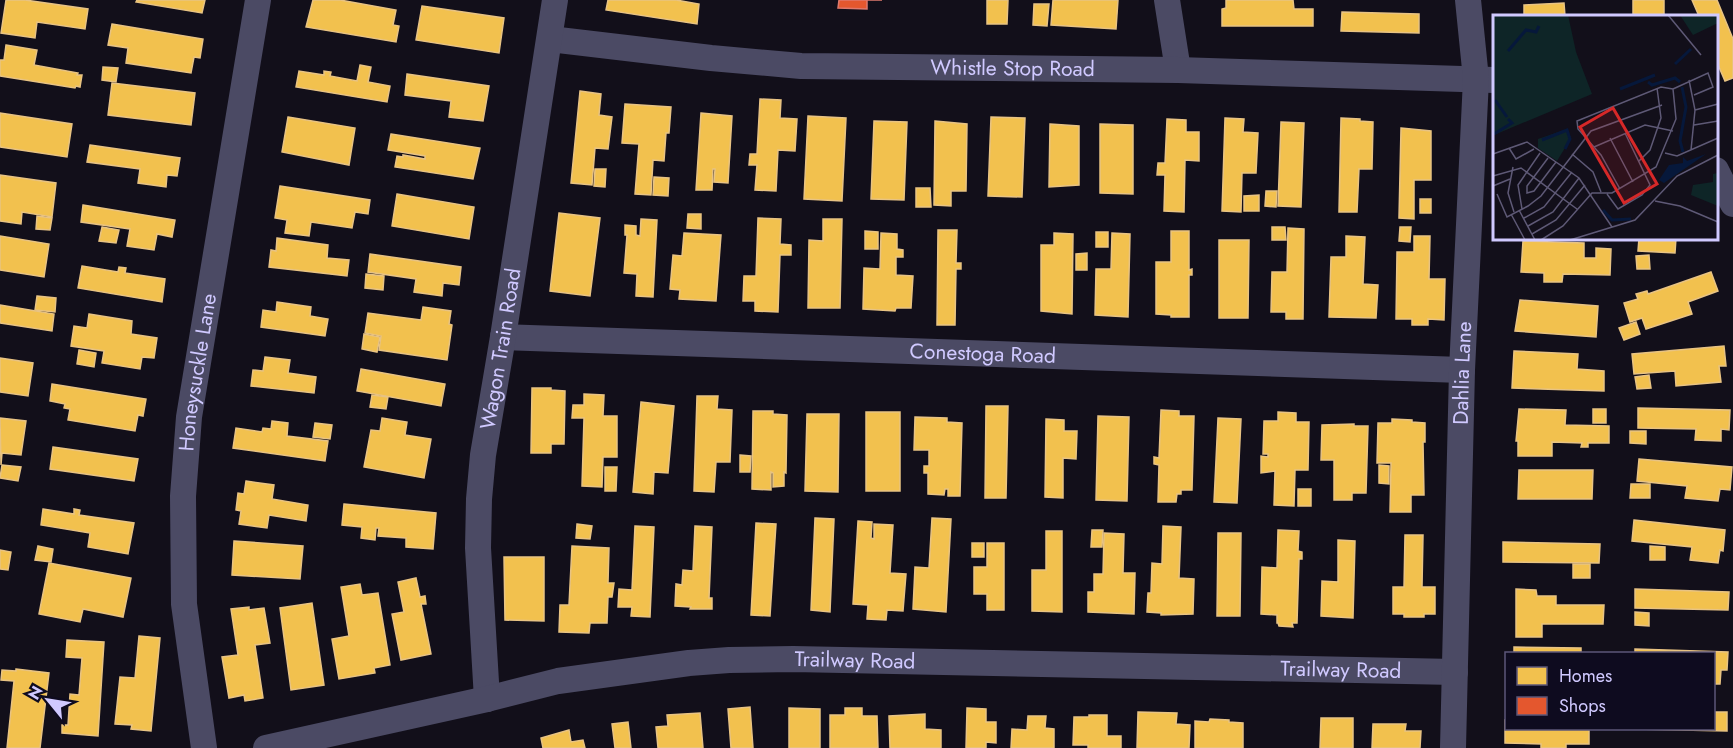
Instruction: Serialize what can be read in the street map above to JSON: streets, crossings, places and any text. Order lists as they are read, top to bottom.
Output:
{
  "streets": {
    "street": [
      "Whistle Stop Road",
      "Wagon Train Road",
      "Conestoga Road",
      "Honeysuckle Lane",
      "Dahlia Lane",
      "Trailway Road"
    ]
  },
  "crossings": [
    ["Whistle Stop Road", "Wagon Train Road"],
    ["Whistle Stop Road", "Dahlia Lane"],
    ["Wagon Train Road", "Conestoga Road"],
    ["Wagon Train Road", "Trailway Road"],
    ["Conestoga Road", "Dahlia Lane"],
    ["Dahlia Lane", "Trailway Road"]
  ],
  "legend": ["Homes", "Shops"],
  "north": "top left"
}
